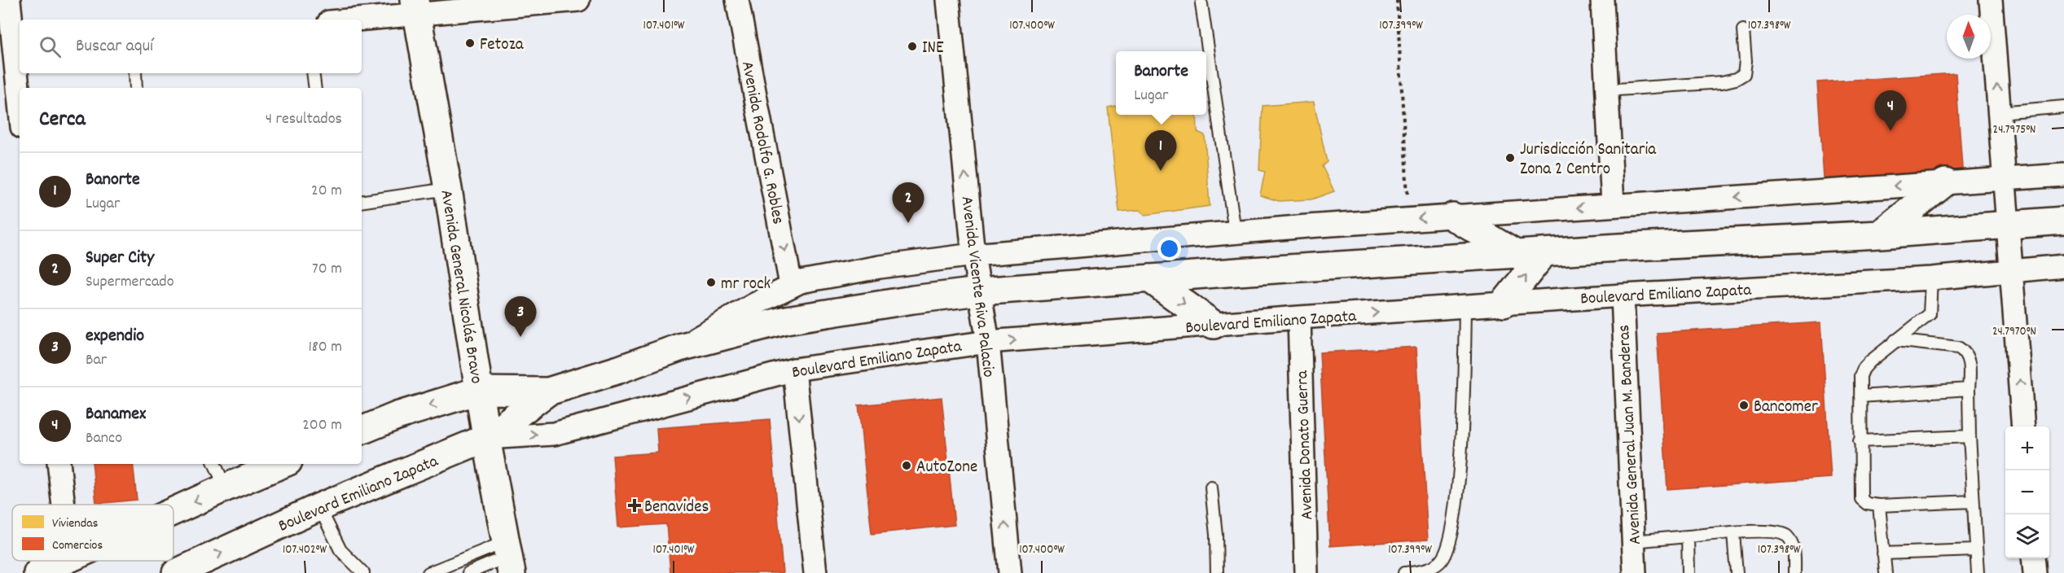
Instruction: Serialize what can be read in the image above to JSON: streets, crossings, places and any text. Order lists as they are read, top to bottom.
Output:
{
  "streets": {
    "main road": ["Avenida General Nicolás Bravo", "Boulevard Emiliano Zapata"],
    "street": [
      "Avenida Rodolfo G. Robles",
      "Avenida Vicente Riva Palacio",
      "Avenida General Juan M. Banderas",
      "Avenida Donato Guerra"
    ]
  },
  "crossings": [
    ["Avenida Rodolfo G. Robles", "Boulevard Emiliano Zapata"],
    ["Avenida General Nicolás Bravo", "Boulevard Emiliano Zapata"],
    ["Avenida Vicente Riva Palacio", "Boulevard Emiliano Zapata"],
    ["Boulevard Emiliano Zapata", "Avenida General Juan M. Banderas"],
    ["Boulevard Emiliano Zapata", "Avenida Donato Guerra"]
  ],
  "one_way": ["Avenida Rodolfo G. Robles"],
  "places": {
    "other": [
      "Fetoza",
      "INE",
      "Jurisdicción Sanitaria Zona 2 Centro",
      "mr rock",
      "Bancomer",
      "AutoZone"
    ],
    "health": ["Benavides"]
  },
  "legend": ["Viviendas", "Comercios"],
  "north": "top",
  "page": {
    "search": "Buscar aquí",
    "popup": ["Banorte", "Lugar"],
    "heading": ["Cerca", "4 resultados"],
    "pins": [
      "4",
      "1",
      "2",
      "3"
    ],
    "list": [
      {
        "mark": "1",
        "name": "Banorte",
        "note": "Lugar",
        "value": "20 m"
      },
      {
        "mark": "2",
        "name": "Super City",
        "note": "Supermercado",
        "value": "70 m"
      },
      {
        "mark": "3",
        "name": "expendio",
        "note": "Bar",
        "value": "180 m"
      },
      {
        "mark": "4",
        "name": "Banamex",
        "note": "Banco",
        "value": "200 m"
      }
    ],
    "map_buttons": ["+", "−"]
  },
  "coordinates": [
    "107.401°W",
    "107.400°W",
    "107.399°W",
    "107.398°W",
    "24.7975°N",
    "24.7970°N",
    "107.402°W"
  ]
}
